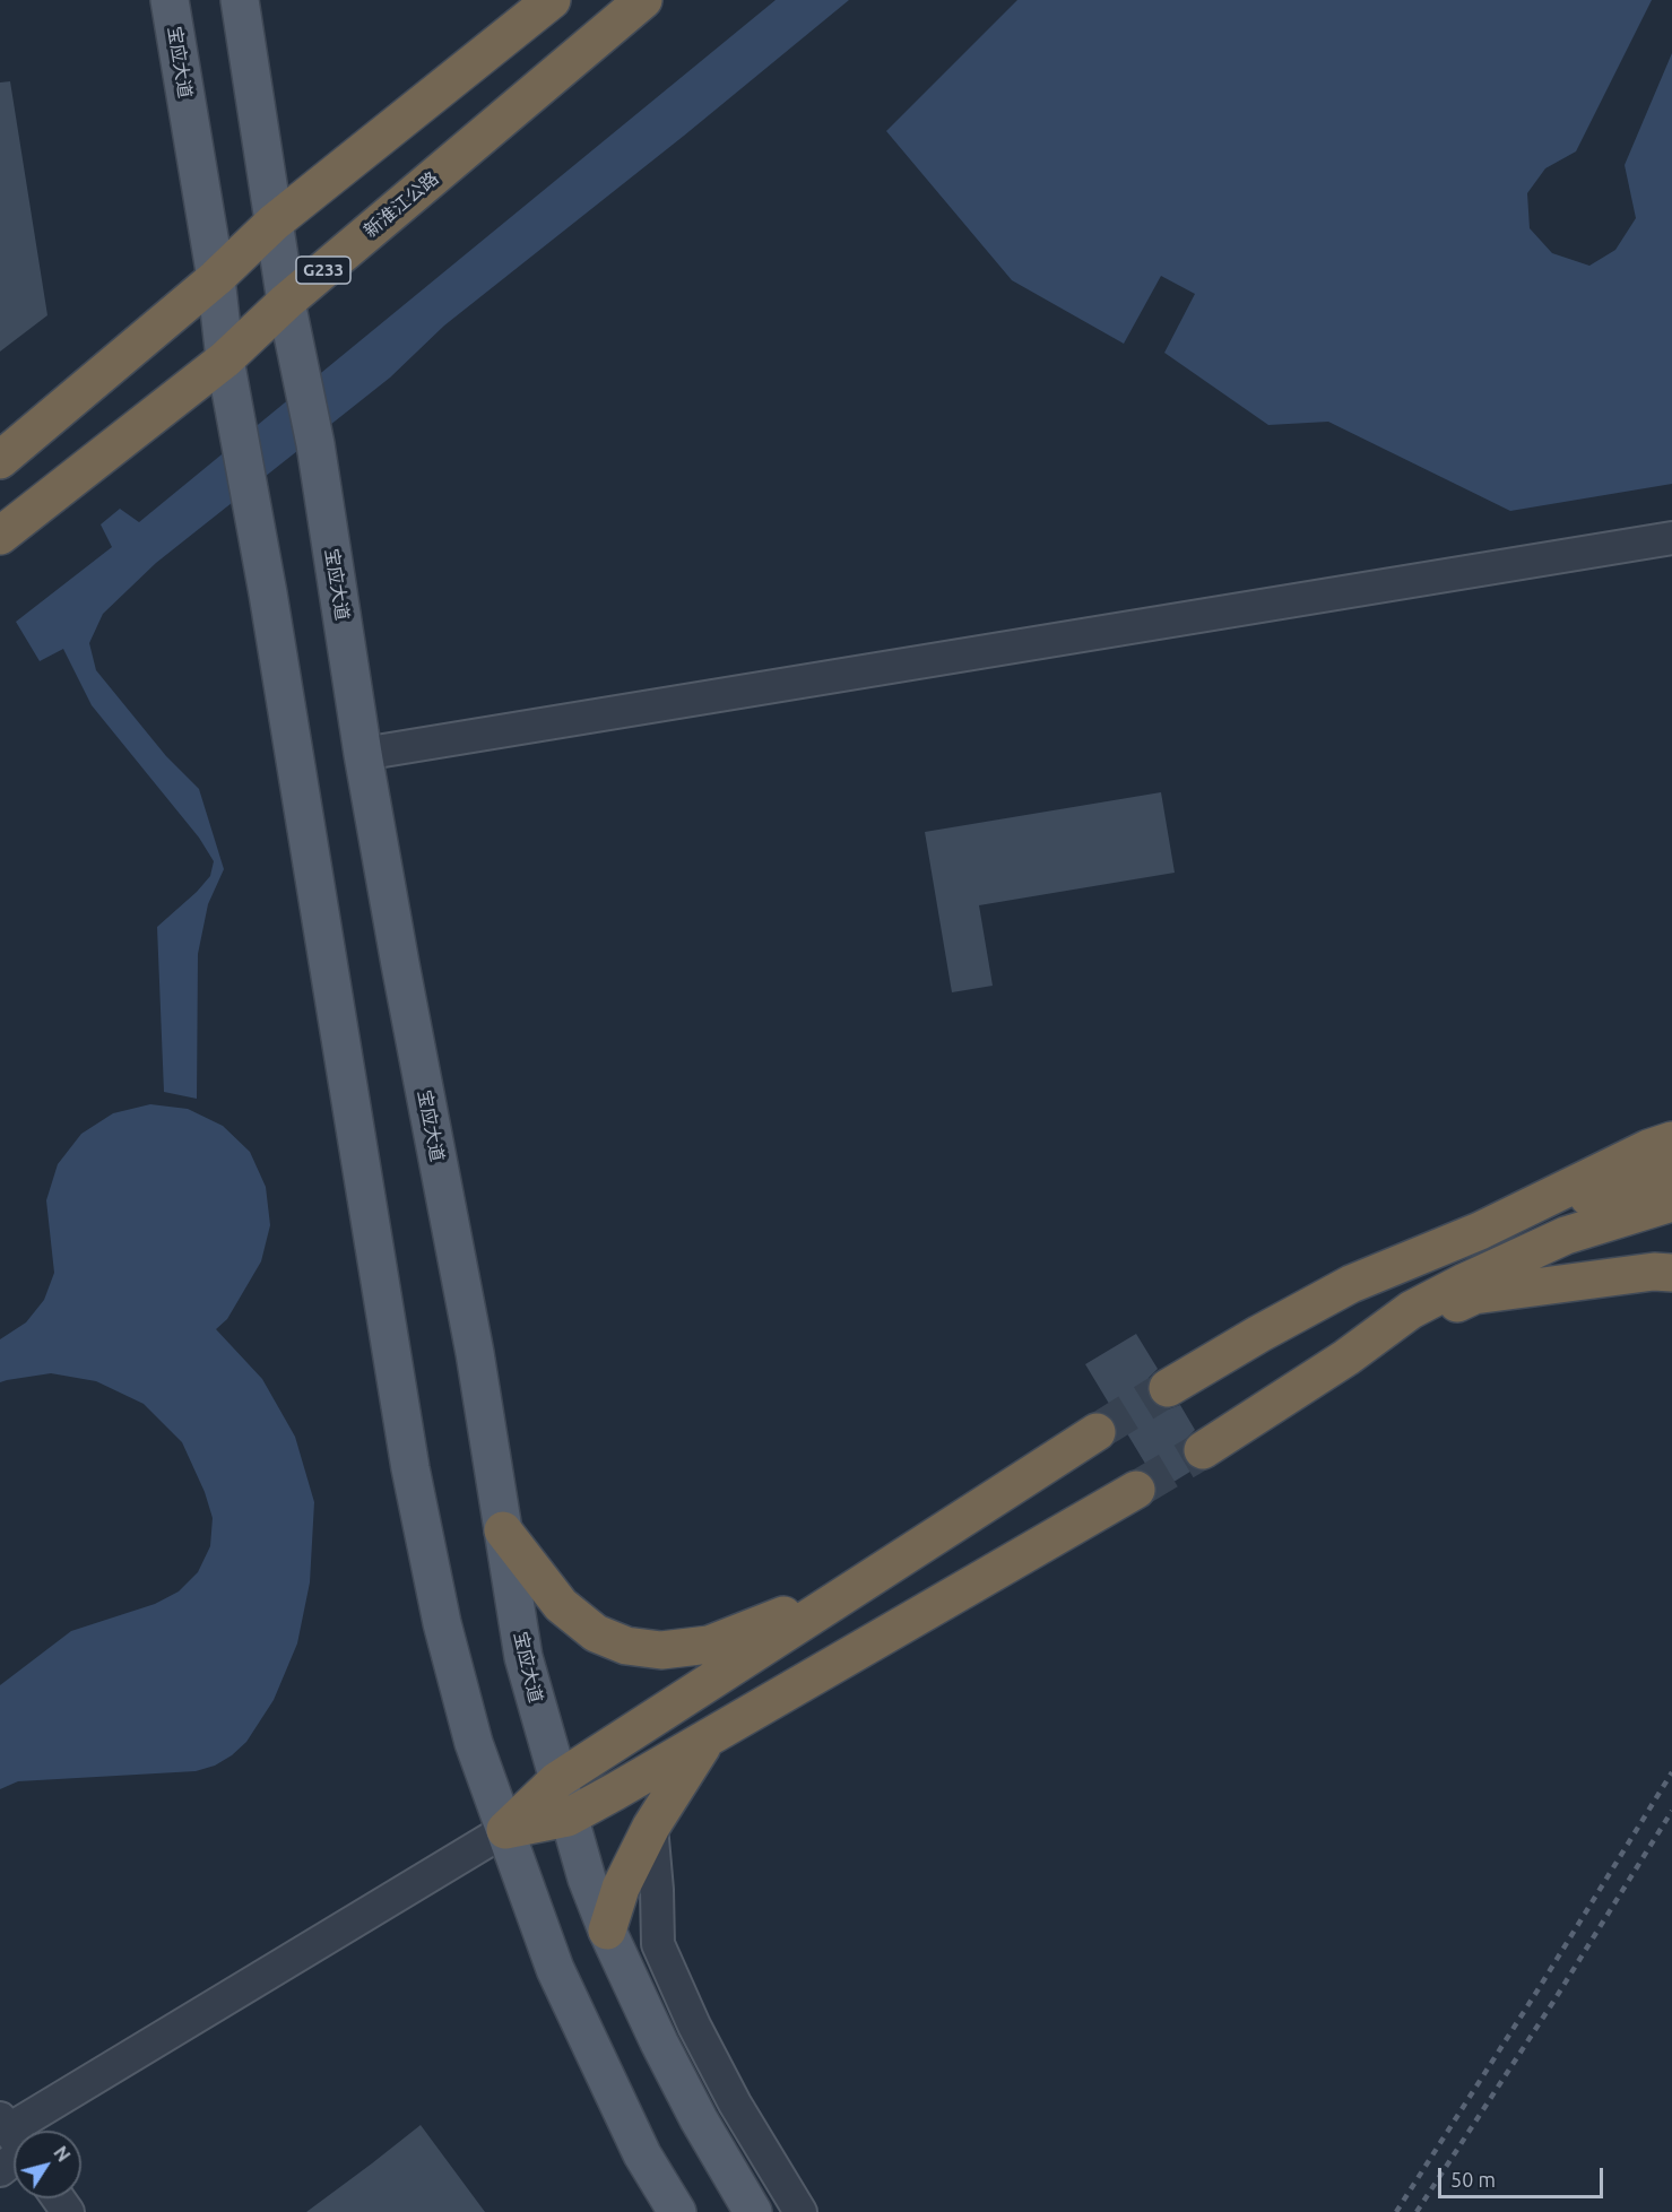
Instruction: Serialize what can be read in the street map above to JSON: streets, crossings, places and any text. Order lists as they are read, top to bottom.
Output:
{
  "streets": {
    "highway": ["新淮江公路", "G233"],
    "main road": ["宝应大道"]
  },
  "crossings": [
    ["宝应大道", "新淮江公路"]
  ],
  "scale_bar": "50 m",
  "north": "top right"
}
